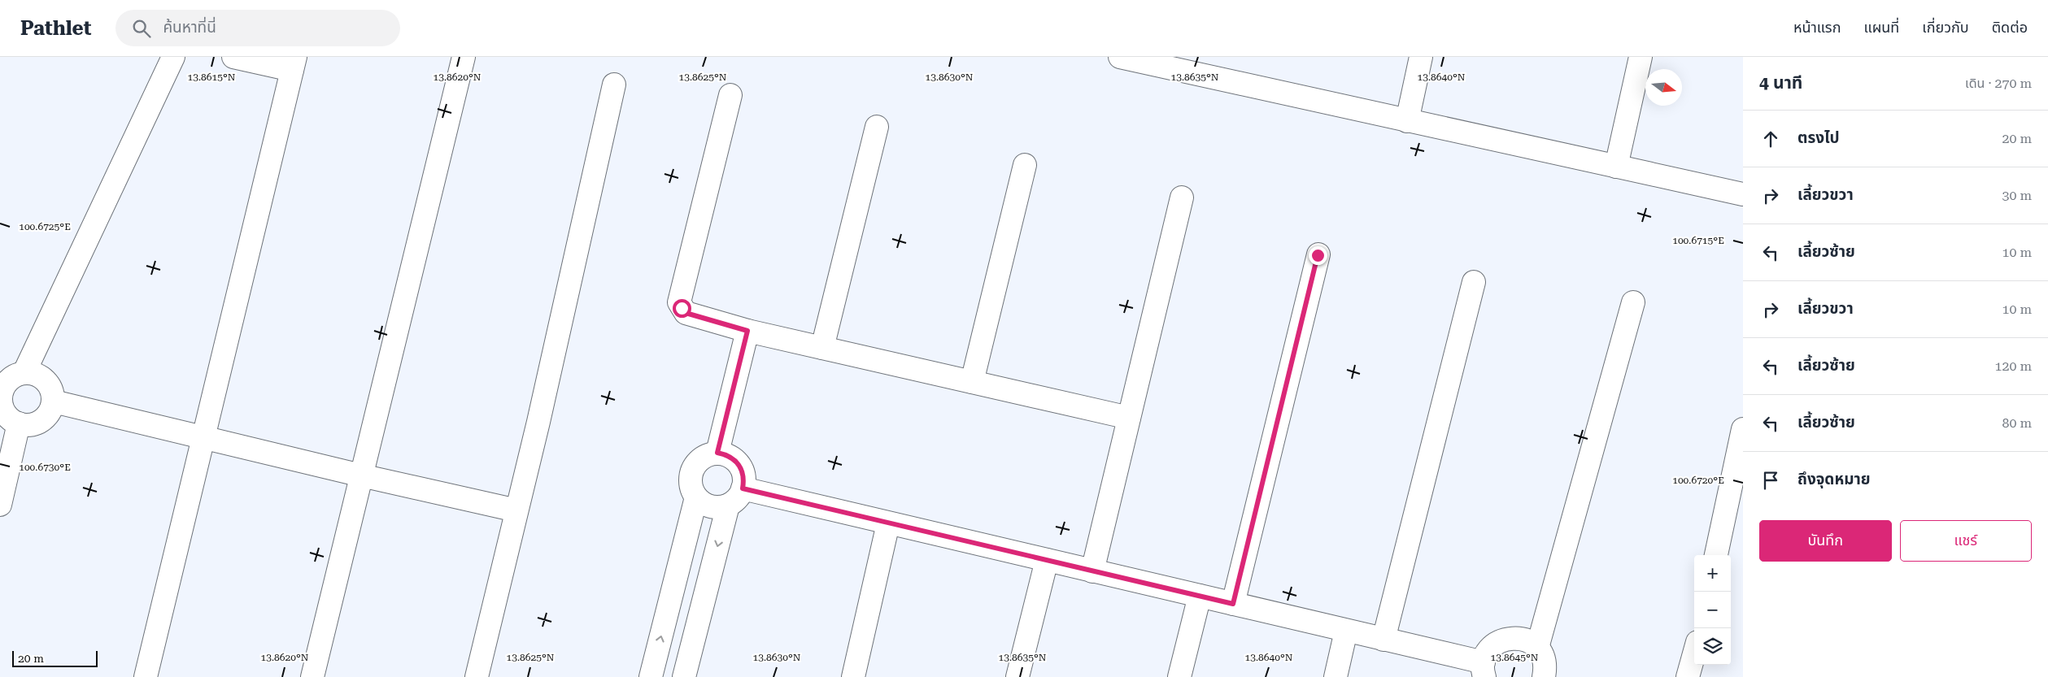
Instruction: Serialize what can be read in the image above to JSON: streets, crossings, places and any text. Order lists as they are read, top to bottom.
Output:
{
  "scale_bar": "20 m",
  "north": "right",
  "page": {
    "header": "Pathlet",
    "search": "ค้นหาที่นี่",
    "nav": [
      "หน้าแรก",
      "แผนที่",
      "เกี่ยวกับ",
      "ติดต่อ"
    ],
    "heading": ["4 นาที", "เดิน · 270 m"],
    "list": [
      ["ตรงไป", "20 m"],
      ["เลี้ยวขวา", "30 m"],
      ["เลี้ยวซ้าย", "10 m"],
      ["เลี้ยวขวา", "10 m"],
      ["เลี้ยวซ้าย", "120 m"],
      ["เลี้ยวซ้าย", "80 m"],
      "ถึงจุดหมาย"
    ],
    "buttons": ["บันทึก", "แชร์"],
    "map_buttons": ["+", "−"],
    "scale": "20 m"
  },
  "coordinates": [
    "13.8615°N",
    "13.8620°N",
    "13.8625°N",
    "13.8630°N",
    "13.8635°N",
    "13.8640°N",
    "100.6725°E",
    "100.6715°E",
    "100.6730°E",
    "100.6720°E",
    "13.8645°N"
  ]
}
